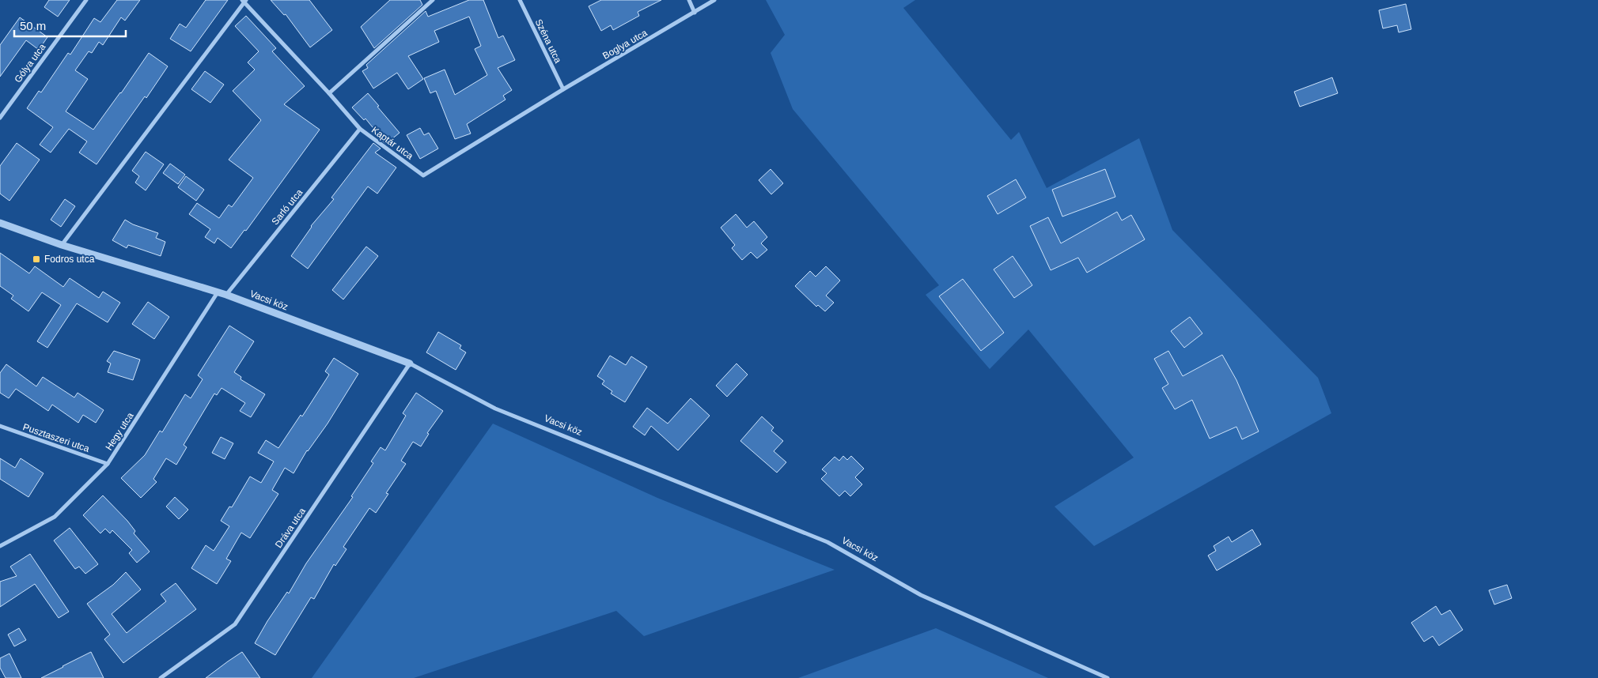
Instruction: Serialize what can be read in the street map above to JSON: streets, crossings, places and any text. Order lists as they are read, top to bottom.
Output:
{
  "streets": {
    "street": [
      "Széna utca",
      "Boglya utca",
      "Gólya utca",
      "Kaptár utca",
      "Sarló utca",
      "Vacsi köz",
      "Hegy utca",
      "Pusztaszeri utca",
      "Dráva utca"
    ]
  },
  "crossings": [
    ["Széna utca", "Boglya utca"],
    ["Széna utca", "Kaptár utca"],
    ["Boglya utca", "Kaptár utca"],
    ["Kaptár utca", "Sarló utca"],
    ["Sarló utca", "Vacsi köz"],
    ["Vacsi köz", "Hegy utca"],
    ["Vacsi köz", "Dráva utca"],
    ["Hegy utca", "Pusztaszeri utca"]
  ],
  "places": {
    "transit": ["Fodros utca"]
  },
  "scale_bar": "50 m"
}
